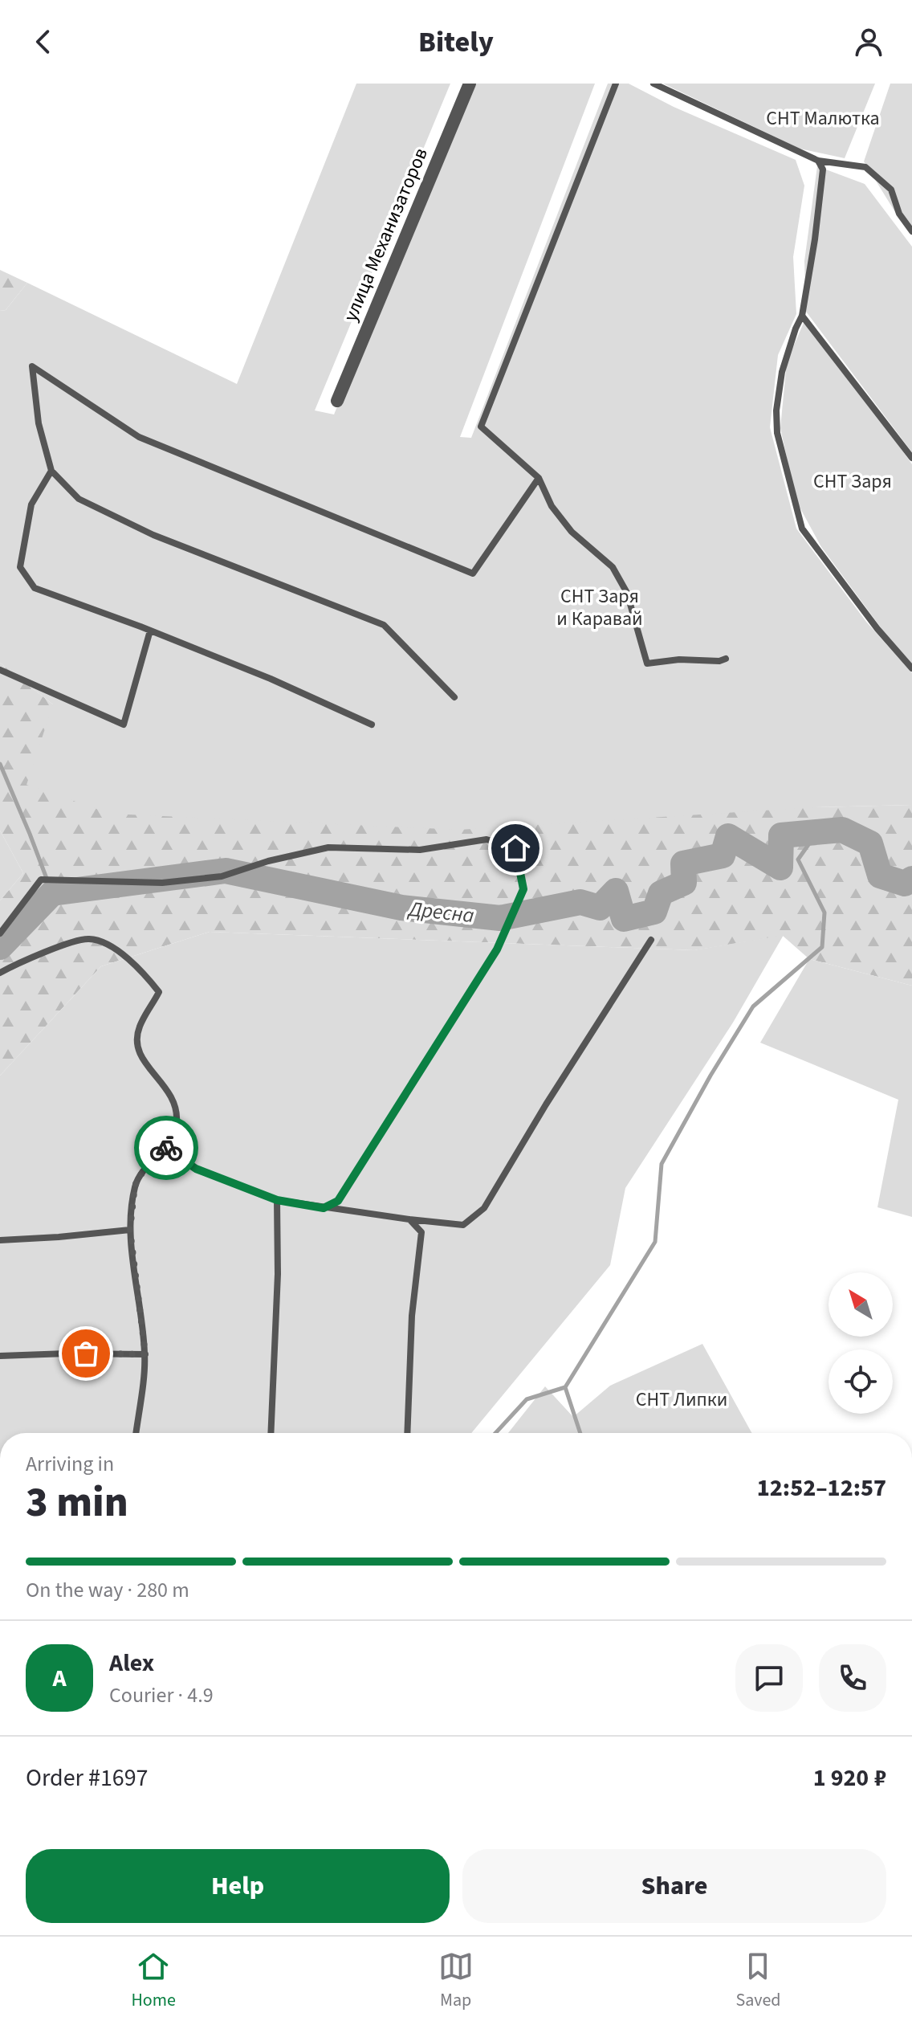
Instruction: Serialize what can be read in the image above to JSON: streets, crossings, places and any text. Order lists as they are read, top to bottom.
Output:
{
  "streets": {
    "street": ["улица Механизаторов"]
  },
  "water": ["Дресна"],
  "parks": [
    "СНТ Малютка",
    "СНТ Заря",
    "СНТ Заря и Каравай",
    "СНТ Липки"
  ],
  "north": "top left",
  "page": {
    "header": "Bitely",
    "heading": ["3 min", "Arriving in", "12:52–12:57"],
    "panel": [
      "Alex",
      "Courier · 4.9",
      "Order #1697",
      "1 920 ₽"
    ],
    "bar": "On the way · 280 m",
    "round": "A",
    "buttons": ["Help", "Share"],
    "tabs": ["Home", "Map", "Saved"]
  }
}
